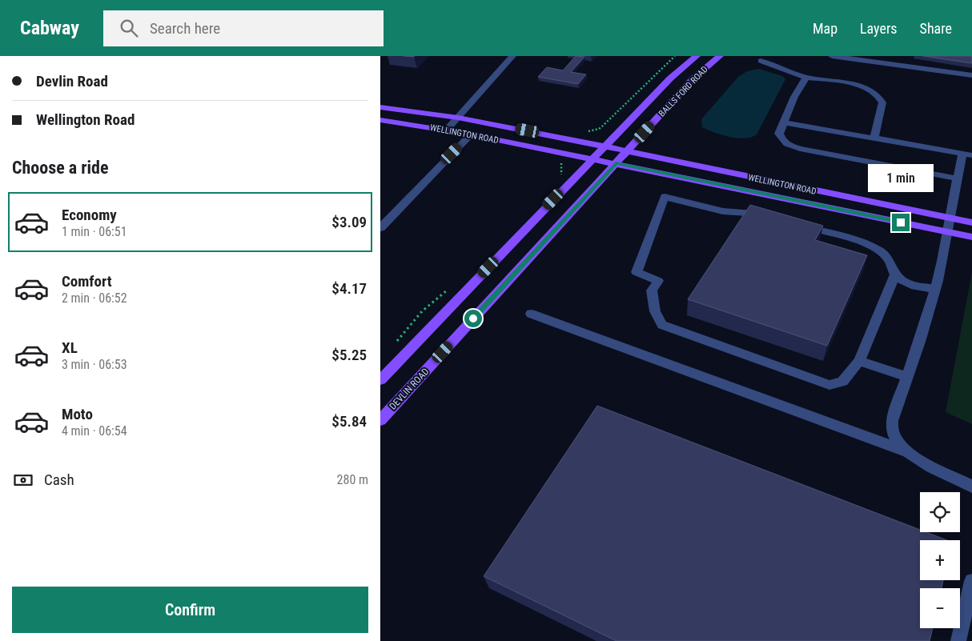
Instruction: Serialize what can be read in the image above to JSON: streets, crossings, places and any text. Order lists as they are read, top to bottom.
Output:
{
  "streets": {
    "main road": ["BALLS FORD ROAD", "WELLINGTON ROAD", "DEVLIN ROAD"]
  },
  "crossings": [
    ["BALLS FORD ROAD", "WELLINGTON ROAD"],
    ["BALLS FORD ROAD", "DEVLIN ROAD"],
    ["WELLINGTON ROAD", "DEVLIN ROAD"]
  ],
  "page": {
    "header": "Cabway",
    "search": "Search here",
    "nav": ["Map", "Layers", "Share"],
    "banner": ["Devlin Road", "Wellington Road"],
    "heading": "Choose a ride",
    "bubble": "1 min",
    "list": [
      {
        "name": "Economy",
        "note": "1 min · 06:51",
        "value": "$3.09"
      },
      {
        "name": "Comfort",
        "note": "2 min · 06:52",
        "value": "$4.17"
      },
      {
        "name": "XL",
        "note": "3 min · 06:53",
        "value": "$5.25"
      },
      {
        "name": "Moto",
        "note": "4 min · 06:54",
        "value": "$5.84"
      }
    ],
    "pay": ["Cash", "280 m"],
    "map_buttons": ["+", "−"],
    "buttons": "Confirm"
  }
}
